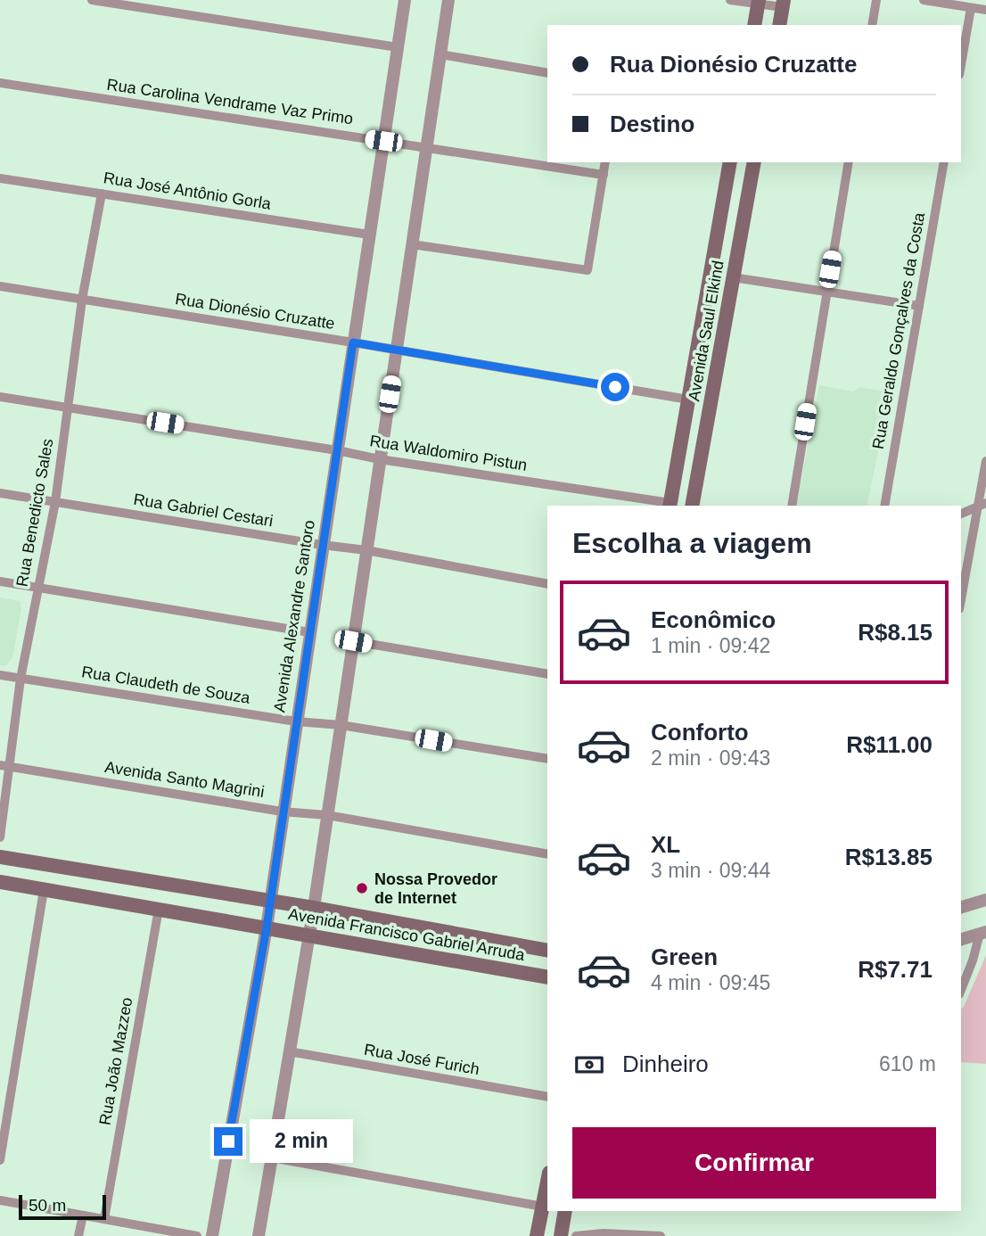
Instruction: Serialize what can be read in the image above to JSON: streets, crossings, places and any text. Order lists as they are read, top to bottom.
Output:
{
  "streets": {
    "main road": ["Avenida Saul Elkind", "Avenida Francisco Gabriel Arruda"],
    "street": [
      "Rua Carolina Vendrame Vaz Primo",
      "Rua José Antônio Gorla",
      "Rua Dionésio Cruzatte",
      "Rua Geraldo Gonçalves da Costa",
      "Rua Waldomiro Pistun",
      "Rua Gabriel Cestari",
      "Rua Benedicto Sales",
      "Avenida Alexandre Santoro",
      "Rua Claudeth de Souza",
      "Avenida Santo Magrini",
      "Rua José Furich",
      "Rua João Mazzeo"
    ]
  },
  "crossings": [
    ["Rua Carolina Vendrame Vaz Primo", "Avenida Alexandre Santoro"],
    ["Rua José Antônio Gorla", "Rua Benedicto Sales"],
    ["Rua José Antônio Gorla", "Avenida Alexandre Santoro"],
    ["Rua Dionésio Cruzatte", "Avenida Saul Elkind"],
    ["Rua Dionésio Cruzatte", "Rua Benedicto Sales"],
    ["Rua Dionésio Cruzatte", "Avenida Alexandre Santoro"],
    ["Avenida Saul Elkind", "Rua Waldomiro Pistun"],
    ["Rua Waldomiro Pistun", "Rua Benedicto Sales"],
    ["Rua Waldomiro Pistun", "Avenida Alexandre Santoro"],
    ["Rua Gabriel Cestari", "Rua Benedicto Sales"],
    ["Rua Gabriel Cestari", "Avenida Alexandre Santoro"],
    ["Rua Benedicto Sales", "Rua Claudeth de Souza"],
    ["Rua Benedicto Sales", "Avenida Santo Magrini"],
    ["Avenida Alexandre Santoro", "Rua Claudeth de Souza"],
    ["Avenida Alexandre Santoro", "Avenida Santo Magrini"],
    ["Avenida Alexandre Santoro", "Avenida Francisco Gabriel Arruda"],
    ["Avenida Francisco Gabriel Arruda", "Rua João Mazzeo"]
  ],
  "places": ["Nossa Provedor de Internet"],
  "scale_bar": "50 m",
  "page": {
    "banner": ["Rua Dionésio Cruzatte", "Destino"],
    "heading": "Escolha a viagem",
    "list": [
      {
        "name": "Econômico",
        "note": "1 min · 09:42",
        "value": "R$8.15"
      },
      {
        "name": "Conforto",
        "note": "2 min · 09:43",
        "value": "R$11.00"
      },
      {
        "name": "XL",
        "note": "3 min · 09:44",
        "value": "R$13.85"
      },
      {
        "name": "Green",
        "note": "4 min · 09:45",
        "value": "R$7.71"
      }
    ],
    "pay": ["Dinheiro", "610 m"],
    "buttons": "Confirmar",
    "bubble": "2 min",
    "scale": "50 m"
  }
}
